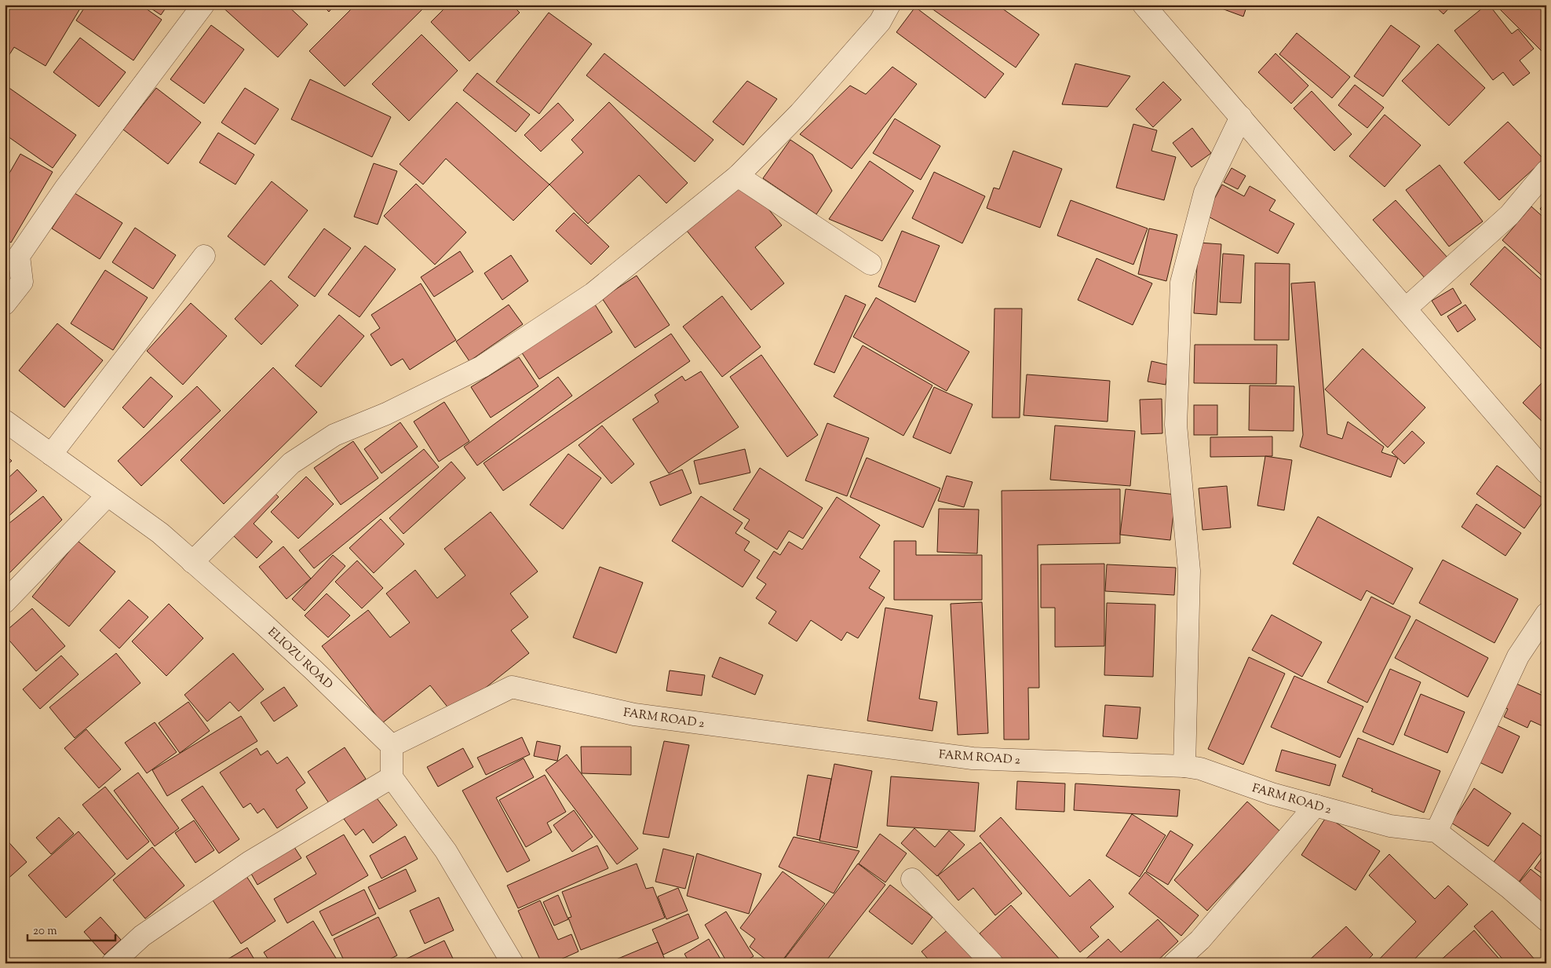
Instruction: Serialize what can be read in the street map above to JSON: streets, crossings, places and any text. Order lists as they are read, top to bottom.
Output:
{
  "streets": {
    "street": ["ELIOZU ROAD", "FARM ROAD 2"]
  },
  "crossings": [
    ["ELIOZU ROAD", "FARM ROAD 2"]
  ],
  "scale_bar": "20 m"
}
